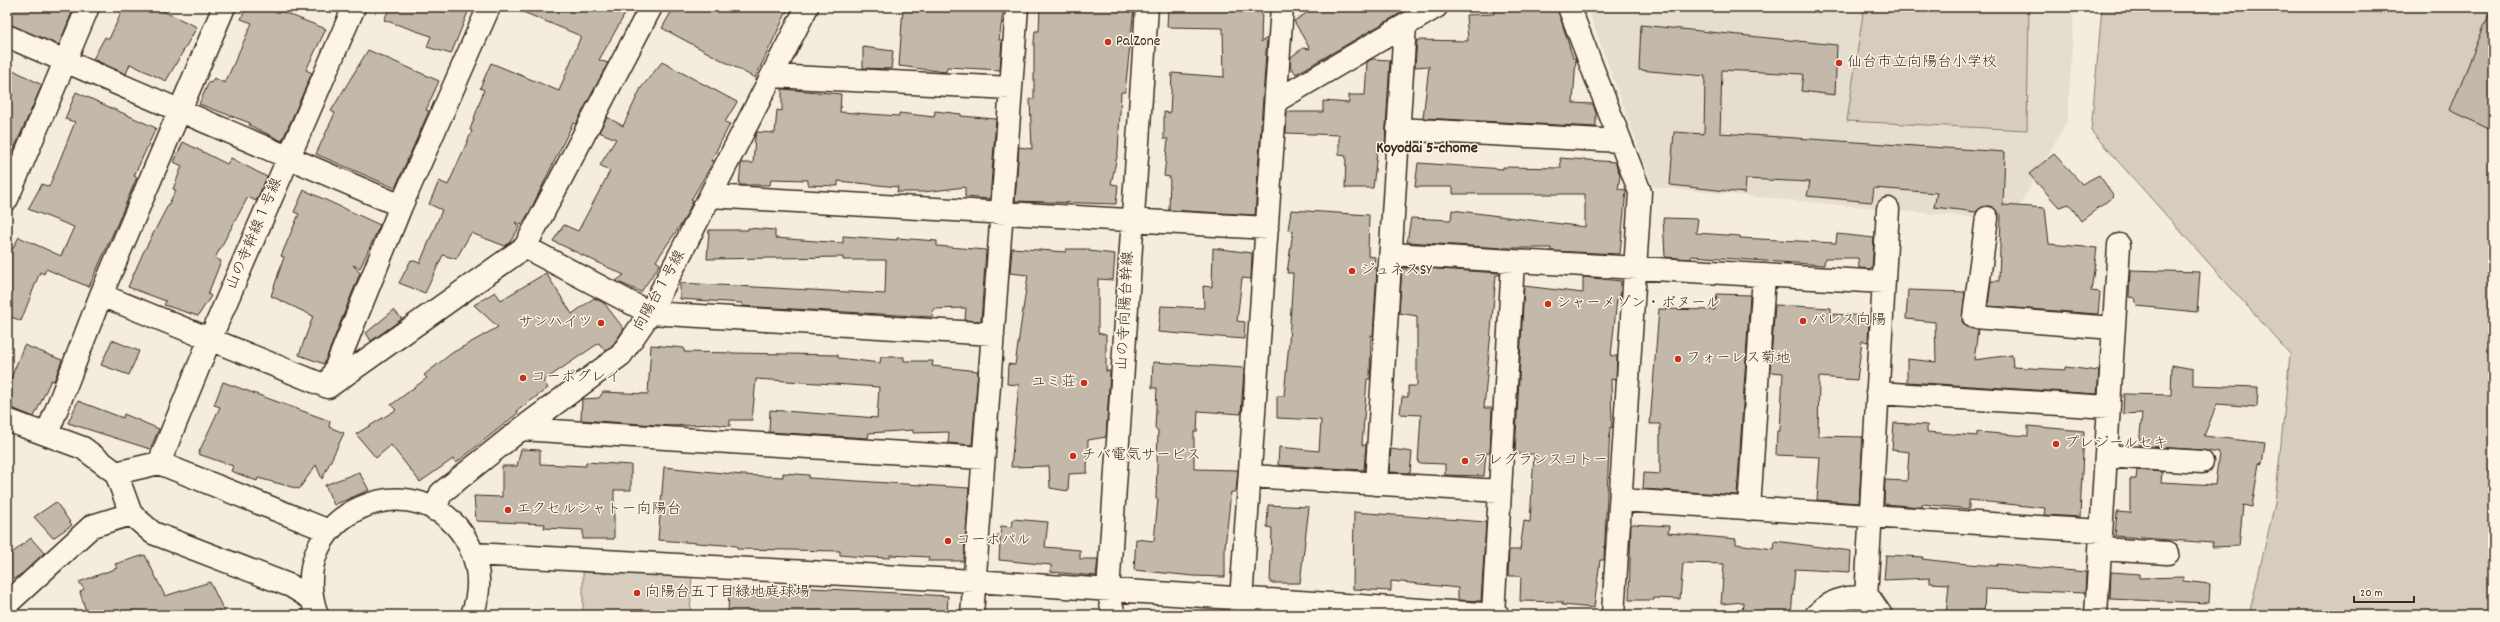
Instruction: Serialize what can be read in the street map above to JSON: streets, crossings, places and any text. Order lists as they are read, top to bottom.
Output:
{
  "streets": {
    "street": ["山の寺幹線１号線", "向陽台１号線", "山の寺向陽台幹線"]
  },
  "districts": ["Koyodai 5-chome"],
  "places": [
    "PalZone",
    "仙台市立向陽台小学校",
    "ジュネスSY",
    "シャーメゾン・ボヌール",
    "パレス向陽",
    "サンハイツ",
    "フォーレス菊地",
    "コーポグレイ",
    "ユミ荘",
    "プレジールセキ",
    "チバ電気サービス",
    "フレグランスコトー",
    "エクセルシャトー向陽台",
    "コーポパル",
    "向陽台五丁目緑地庭球場"
  ],
  "scale_bar": "20 m"
}
